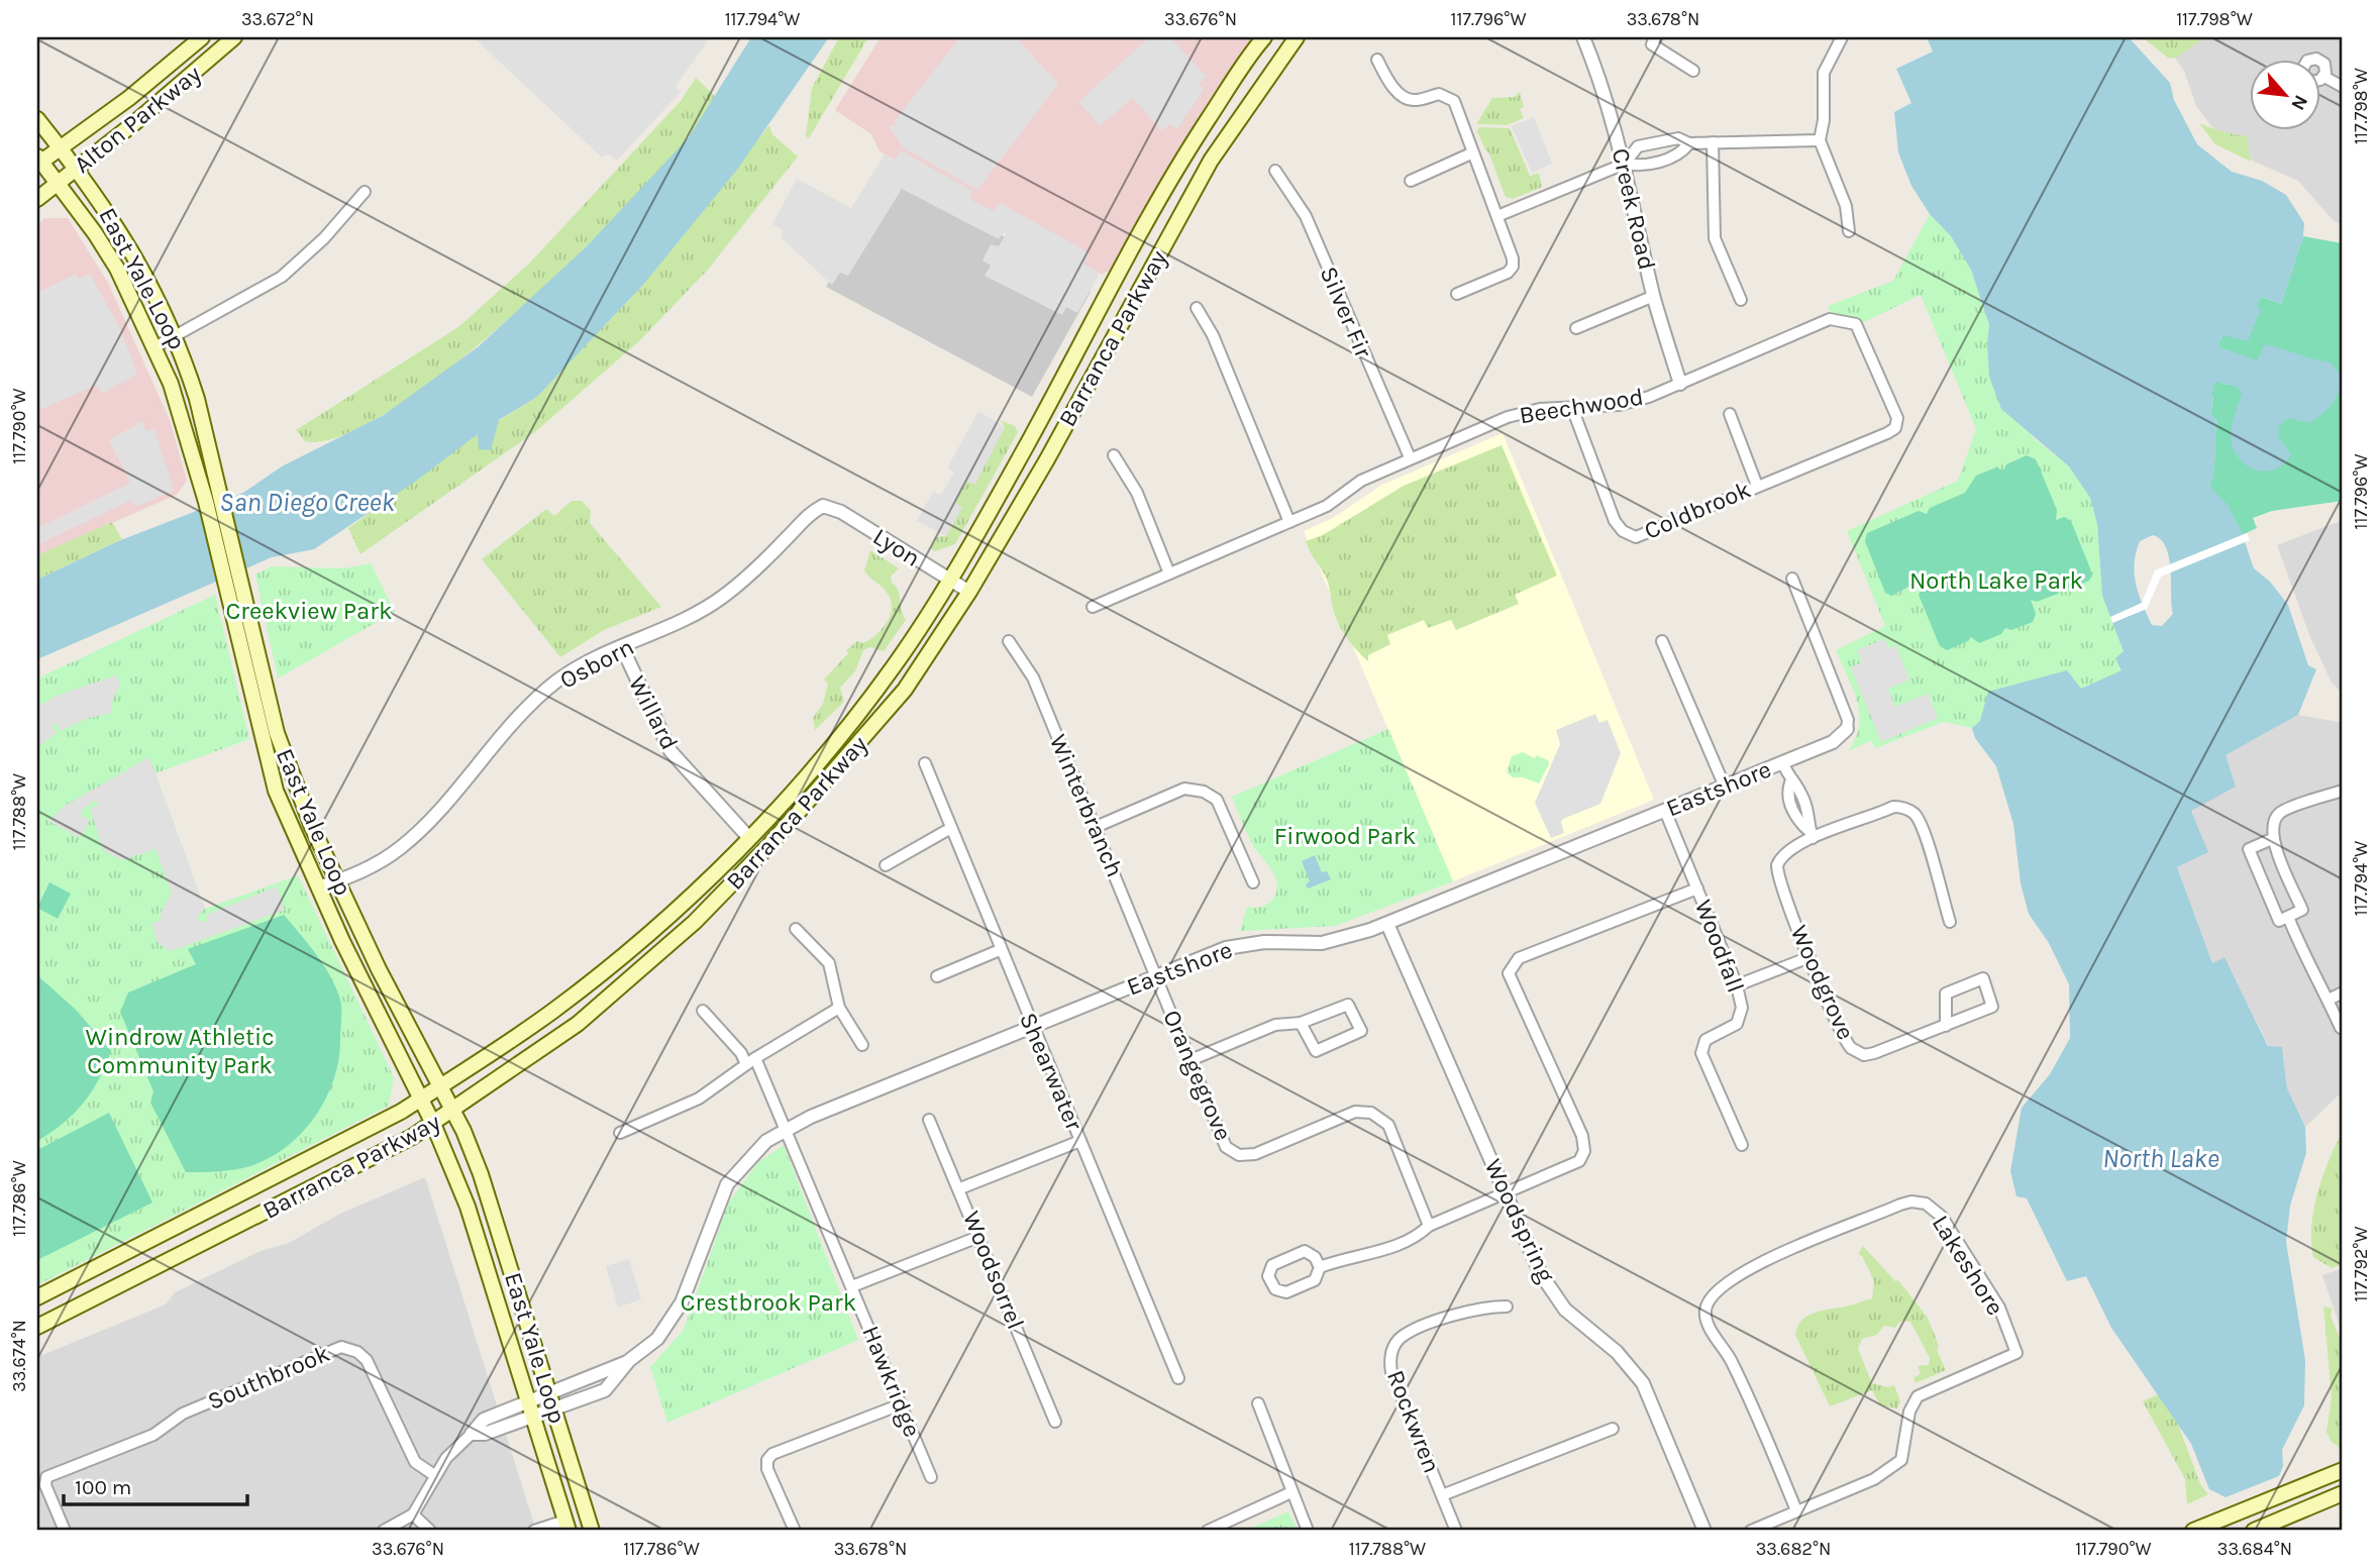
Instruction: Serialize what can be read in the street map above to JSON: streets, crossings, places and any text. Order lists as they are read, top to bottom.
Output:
{
  "streets": {
    "main road": ["Alton Parkway", "East Yale Loop", "Barranca Parkway"],
    "street": [
      "Creek Road",
      "Silver Fir",
      "Beechwood",
      "Coldbrook",
      "Lyon",
      "Osborn",
      "Willard",
      "Eastshore",
      "Winterbranch",
      "Woodfall",
      "Woodgrove",
      "Shearwater",
      "Orangegrove",
      "Woodspring",
      "Lakeshore",
      "Woodsorrel",
      "Southbrook",
      "Hawkridge",
      "Rockwren"
    ]
  },
  "crossings": [
    ["Alton Parkway", "East Yale Loop"],
    ["Creek Road", "Beechwood"],
    ["East Yale Loop", "Barranca Parkway"],
    ["East Yale Loop", "Osborn"],
    ["East Yale Loop", "Eastshore"],
    ["Silver Fir", "Beechwood"],
    ["Barranca Parkway", "Lyon"],
    ["Barranca Parkway", "Willard"],
    ["Beechwood", "Coldbrook"],
    ["Lyon", "Osborn"],
    ["Osborn", "Willard"],
    ["Eastshore", "Winterbranch"],
    ["Eastshore", "Woodfall"],
    ["Eastshore", "Shearwater"],
    ["Eastshore", "Orangegrove"],
    ["Eastshore", "Woodspring"],
    ["Eastshore", "Southbrook"],
    ["Eastshore", "Hawkridge"],
    ["Winterbranch", "Orangegrove"]
  ],
  "water": ["San Diego Creek", "North Lake"],
  "parks": [
    "North Lake Park",
    "Creekview Park",
    "Firwood Park",
    "Windrow Athletic Community Park",
    "Crestbrook Park"
  ],
  "scale_bar": "100 m",
  "north": "bottom right",
  "coordinates": [
    "33.672°N",
    "117.794°W",
    "33.676°N",
    "117.796°W",
    "33.678°N",
    "117.798°W",
    "117.790°W",
    "117.788°W",
    "117.786°W",
    "117.792°W",
    "33.674°N",
    "33.682°N",
    "33.684°N"
  ]
}
